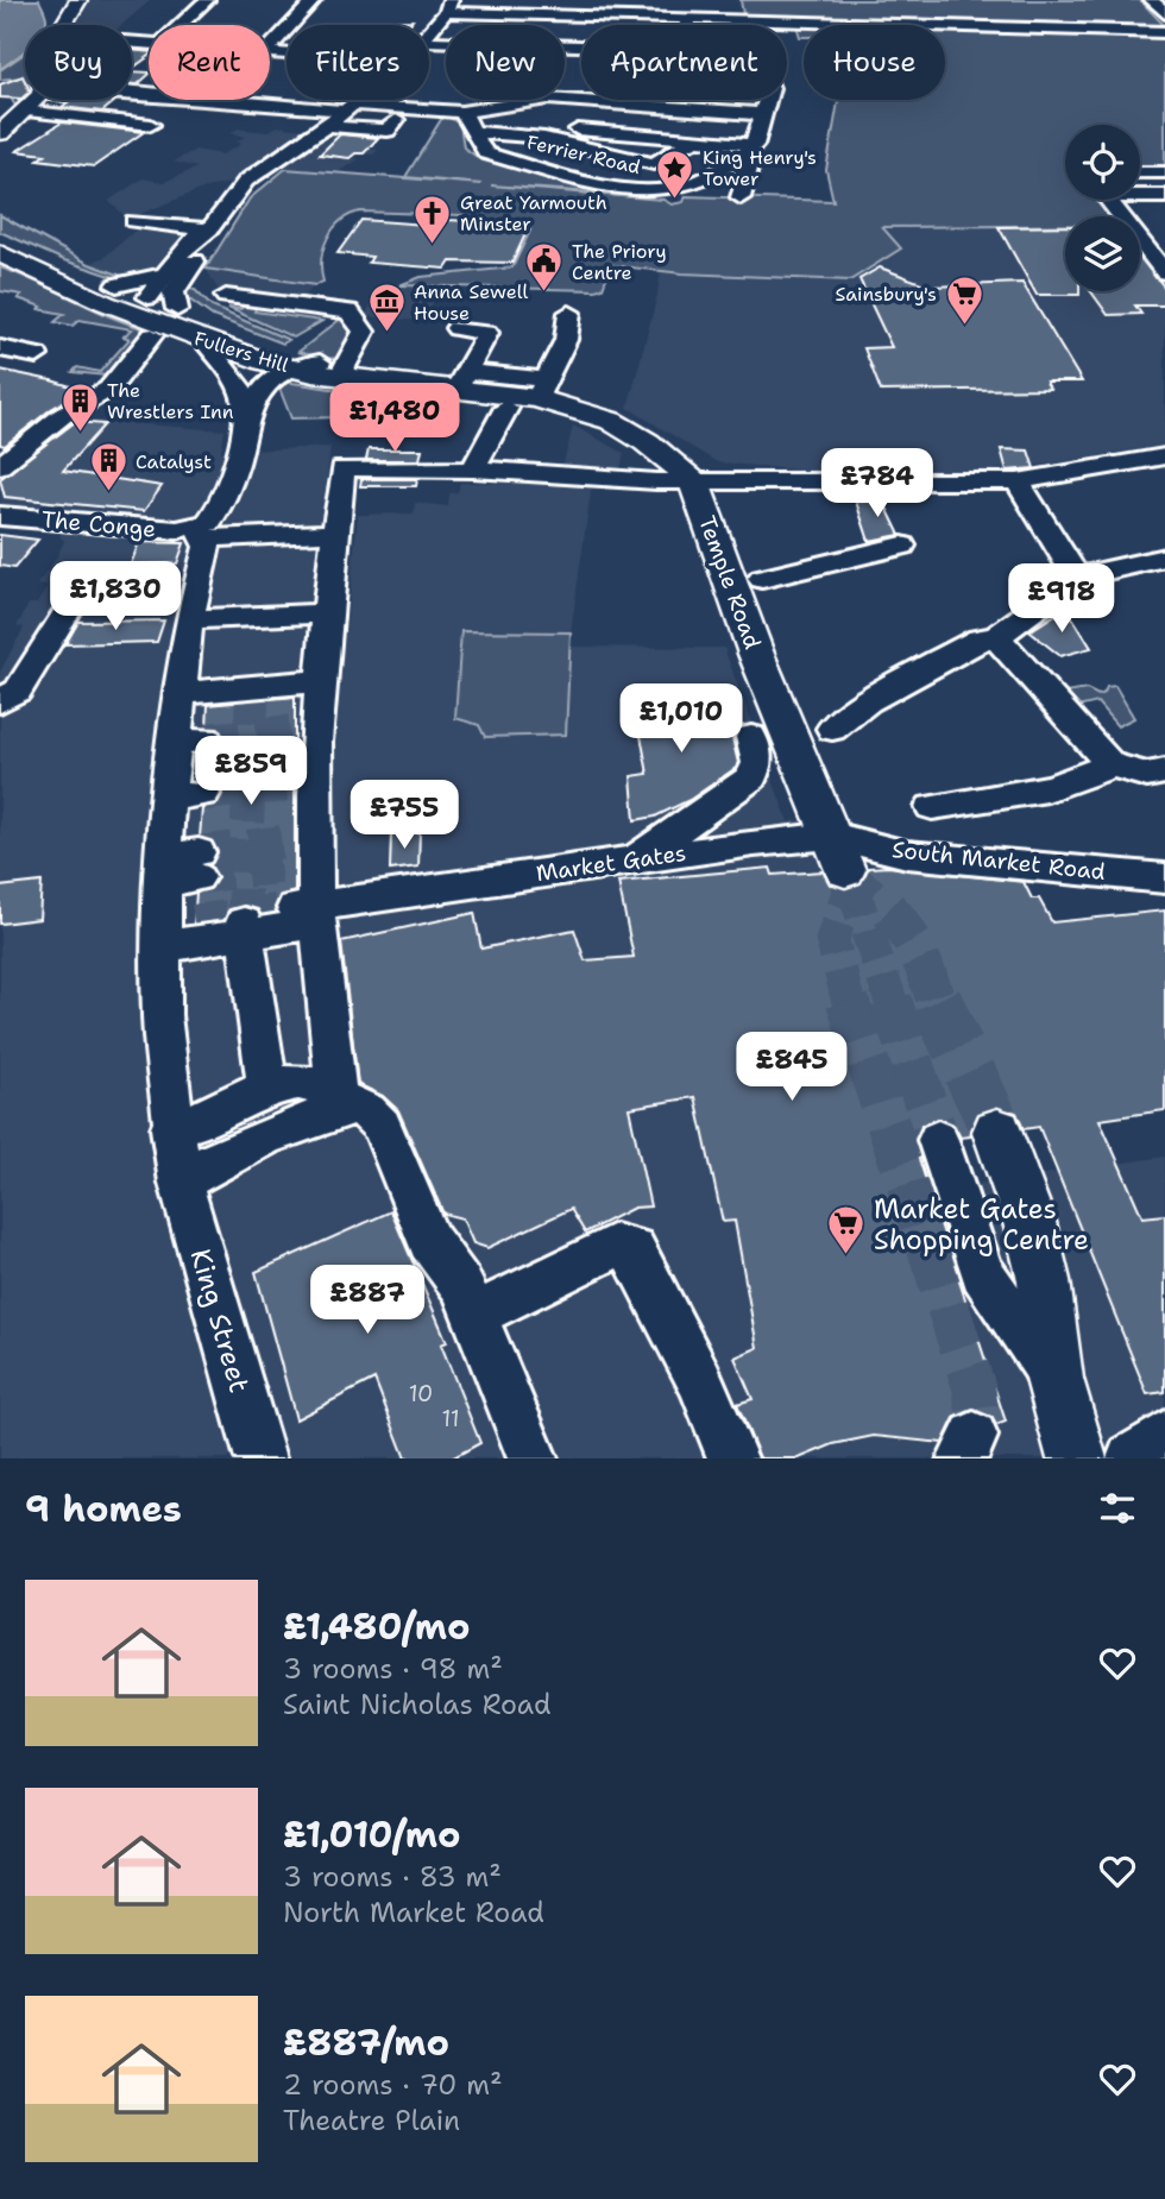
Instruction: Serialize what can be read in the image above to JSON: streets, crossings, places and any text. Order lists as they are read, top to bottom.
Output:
{
  "streets": {
    "main road": ["Fullers Hill", "Temple Road"],
    "street": [
      "Ferrier Road",
      "The Conge",
      "South Market Road",
      "Market Gates",
      "King Street"
    ]
  },
  "crossings": [
    ["The Conge", "King Street"],
    ["Temple Road", "South Market Road"],
    ["Temple Road", "Market Gates"],
    ["South Market Road", "Market Gates"]
  ],
  "places": {
    "place": ["King Henry's Tower"],
    "church": ["Great Yarmouth Minster"],
    "public building": ["The Priory Centre"],
    "supermarket": ["Sainsbury's", "Market Gates Shopping Centre"],
    "museum": ["Anna Sewell House"],
    "building": ["The Wrestlers Inn", "Catalyst"]
  },
  "house_numbers": ["10", "11"],
  "page": {
    "chip": [
      "Buy",
      "Rent",
      "Filters",
      "New",
      "Apartment",
      "House"
    ],
    "price": [
      "£1,480",
      "£784",
      "£1,830",
      "£918",
      "£1,010",
      "£859",
      "£755",
      "£845",
      "£887"
    ],
    "heading": "9 homes",
    "list": [
      {
        "name": "£1,480/mo",
        "note": "3 rooms · 98 m² · Saint Nicholas Road"
      },
      {
        "name": "£1,010/mo",
        "note": "3 rooms · 83 m² · North Market Road"
      },
      {
        "name": "£887/mo",
        "note": "2 rooms · 70 m² · Theatre Plain"
      }
    ]
  }
}
